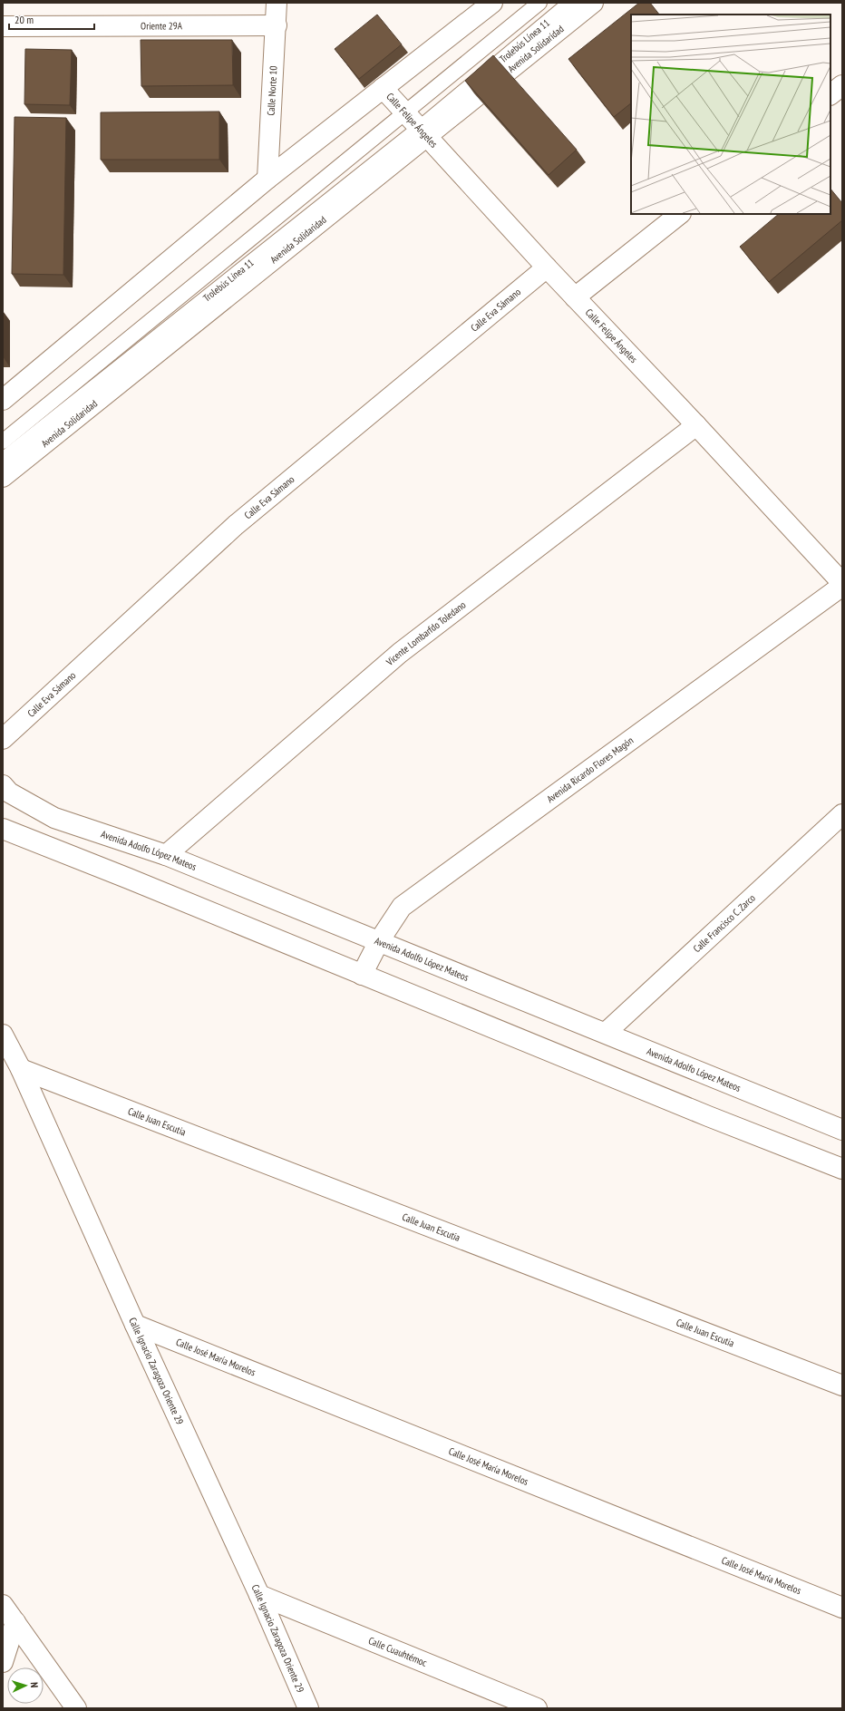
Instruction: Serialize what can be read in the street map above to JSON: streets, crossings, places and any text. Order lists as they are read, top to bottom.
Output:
{
  "streets": {
    "street": [
      "Oriente 29A",
      "Avenida Solidaridad",
      "Calle Norte 10",
      "Calle Felipe Ángeles",
      "Calle Eva Sámano",
      "Vicente Lombarfdo Toledano",
      "Avenida Ricardo Flores Magón",
      "Avenida Adolfo López Mateos",
      "Calle Francisco C. Zarco",
      "Calle Juan Escutia",
      "Calle José María Morelos",
      "Calle Ignacio Zaragoza Oriente 29",
      "Calle Cuauhtémoc"
    ],
    "lane": ["Trolebús Línea 11"]
  },
  "crossings": [
    ["Oriente 29A", "Calle Norte 10"],
    ["Trolebús Línea 11", "Avenida Solidaridad"],
    ["Trolebús Línea 11", "Calle Felipe Ángeles"],
    ["Avenida Solidaridad", "Calle Felipe Ángeles"],
    ["Calle Felipe Ángeles", "Calle Eva Sámano"],
    ["Calle Felipe Ángeles", "Vicente Lombarfdo Toledano"],
    ["Calle Felipe Ángeles", "Avenida Ricardo Flores Magón"],
    ["Vicente Lombarfdo Toledano", "Avenida Adolfo López Mateos"],
    ["Avenida Ricardo Flores Magón", "Avenida Adolfo López Mateos"],
    ["Avenida Adolfo López Mateos", "Calle Francisco C. Zarco"],
    ["Calle Juan Escutia", "Calle Ignacio Zaragoza Oriente 29"],
    ["Calle José María Morelos", "Calle Ignacio Zaragoza Oriente 29"],
    ["Calle Ignacio Zaragoza Oriente 29", "Calle Cuauhtémoc"]
  ],
  "scale_bar": "20 m",
  "north": "right"
}
